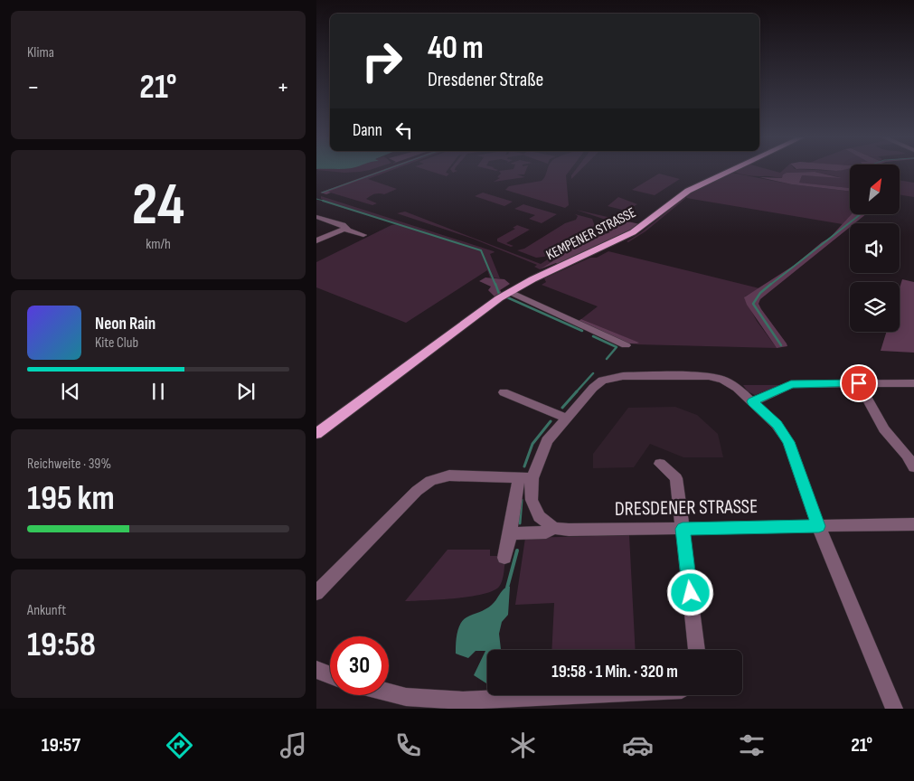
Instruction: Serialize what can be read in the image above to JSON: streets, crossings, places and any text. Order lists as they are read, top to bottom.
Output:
{
  "streets": {
    "main road": ["KEMPENER STRASSE"],
    "street": ["DRESDENER STRASSE"]
  },
  "north": "top right",
  "page": {
    "tile": [
      "Klima",
      ["24", "km/h"],
      ["Reichweite · 39%", "195 km"],
      ["Ankunft", "19:58"]
    ],
    "turn": ["40 m", "Dresdener Straße"],
    "heat": ["−", "21°", "+"],
    "then": "Dann",
    "song": ["Neon Rain", "Kite Club"],
    "limit": "30",
    "trip": "19:58 · 1 Min. · 320 m",
    "tabs": ["19:57", "21°"]
  }
}
